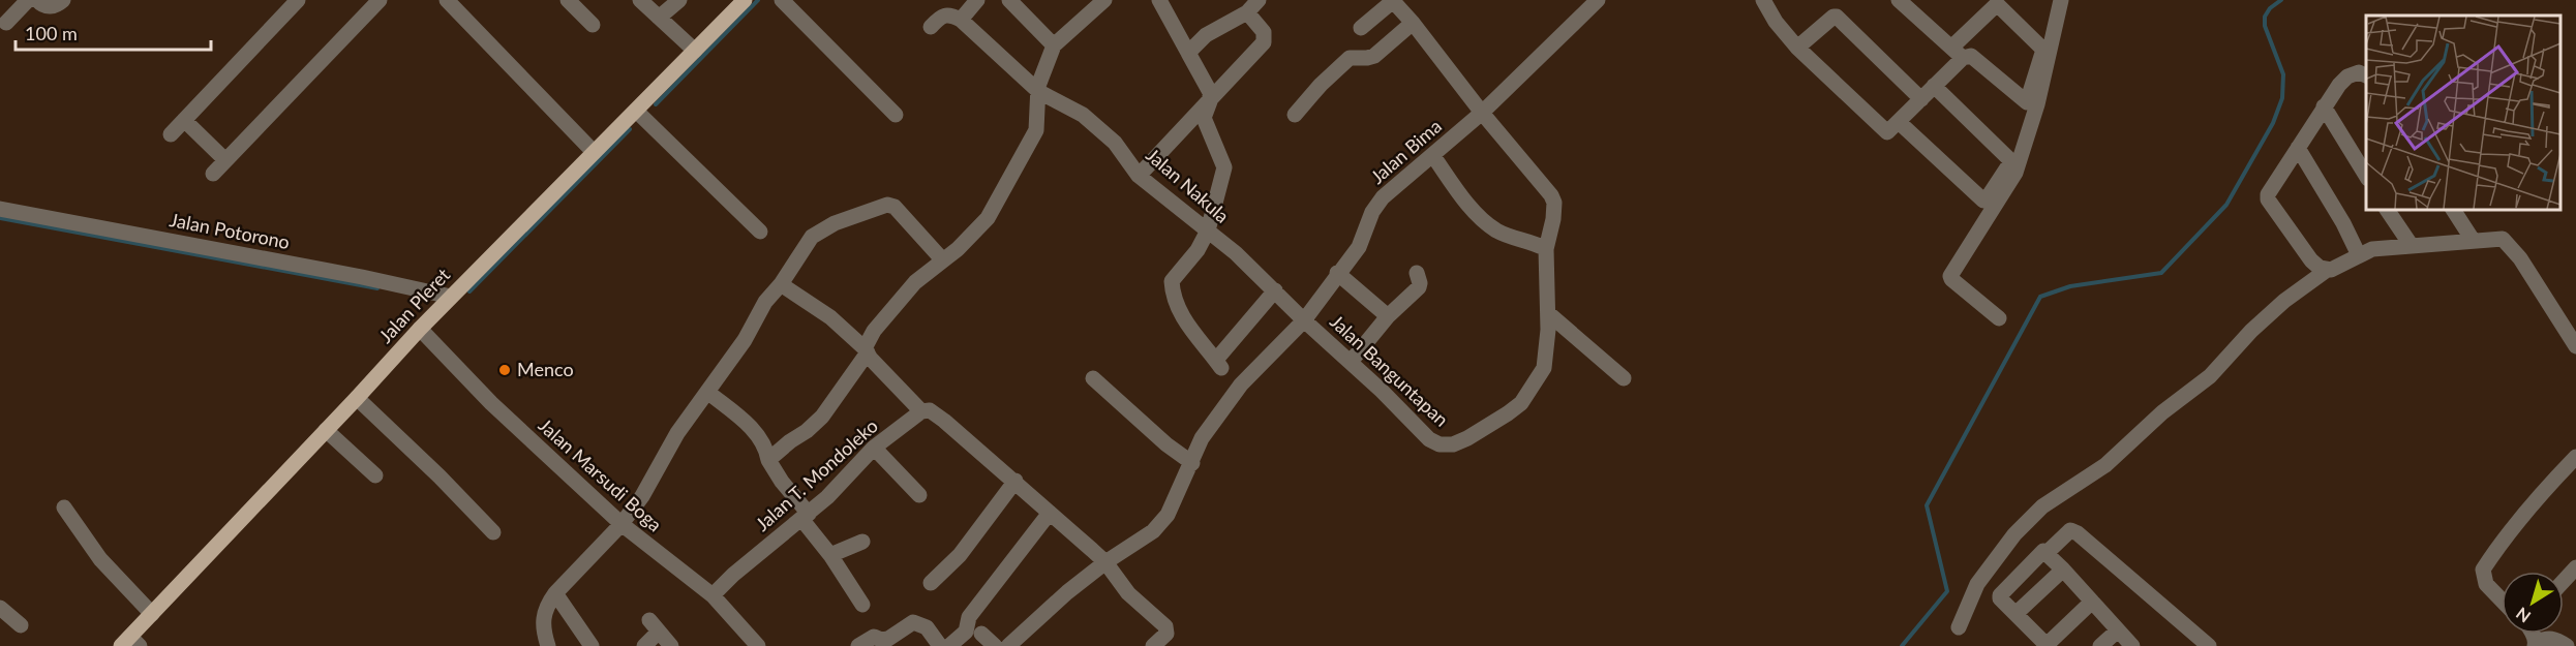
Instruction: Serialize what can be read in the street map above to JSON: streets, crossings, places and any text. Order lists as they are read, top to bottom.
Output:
{
  "streets": {
    "main road": ["Jalan Pleret"],
    "street": [
      "Jalan Bima",
      "Jalan Nakula",
      "Jalan Potorono",
      "Jalan Banguntapan",
      "Jalan Marsudi Boga",
      "Jalan T. Mondoleko"
    ]
  },
  "crossings": [
    ["Jalan Bima", "Jalan Nakula"],
    ["Jalan Bima", "Jalan Banguntapan"],
    ["Jalan Nakula", "Jalan Banguntapan"],
    ["Jalan Potorono", "Jalan Pleret"],
    ["Jalan Pleret", "Jalan Marsudi Boga"],
    ["Jalan Marsudi Boga", "Jalan T. Mondoleko"]
  ],
  "places": ["Menco"],
  "scale_bar": "100 m",
  "north": "bottom left"
}
